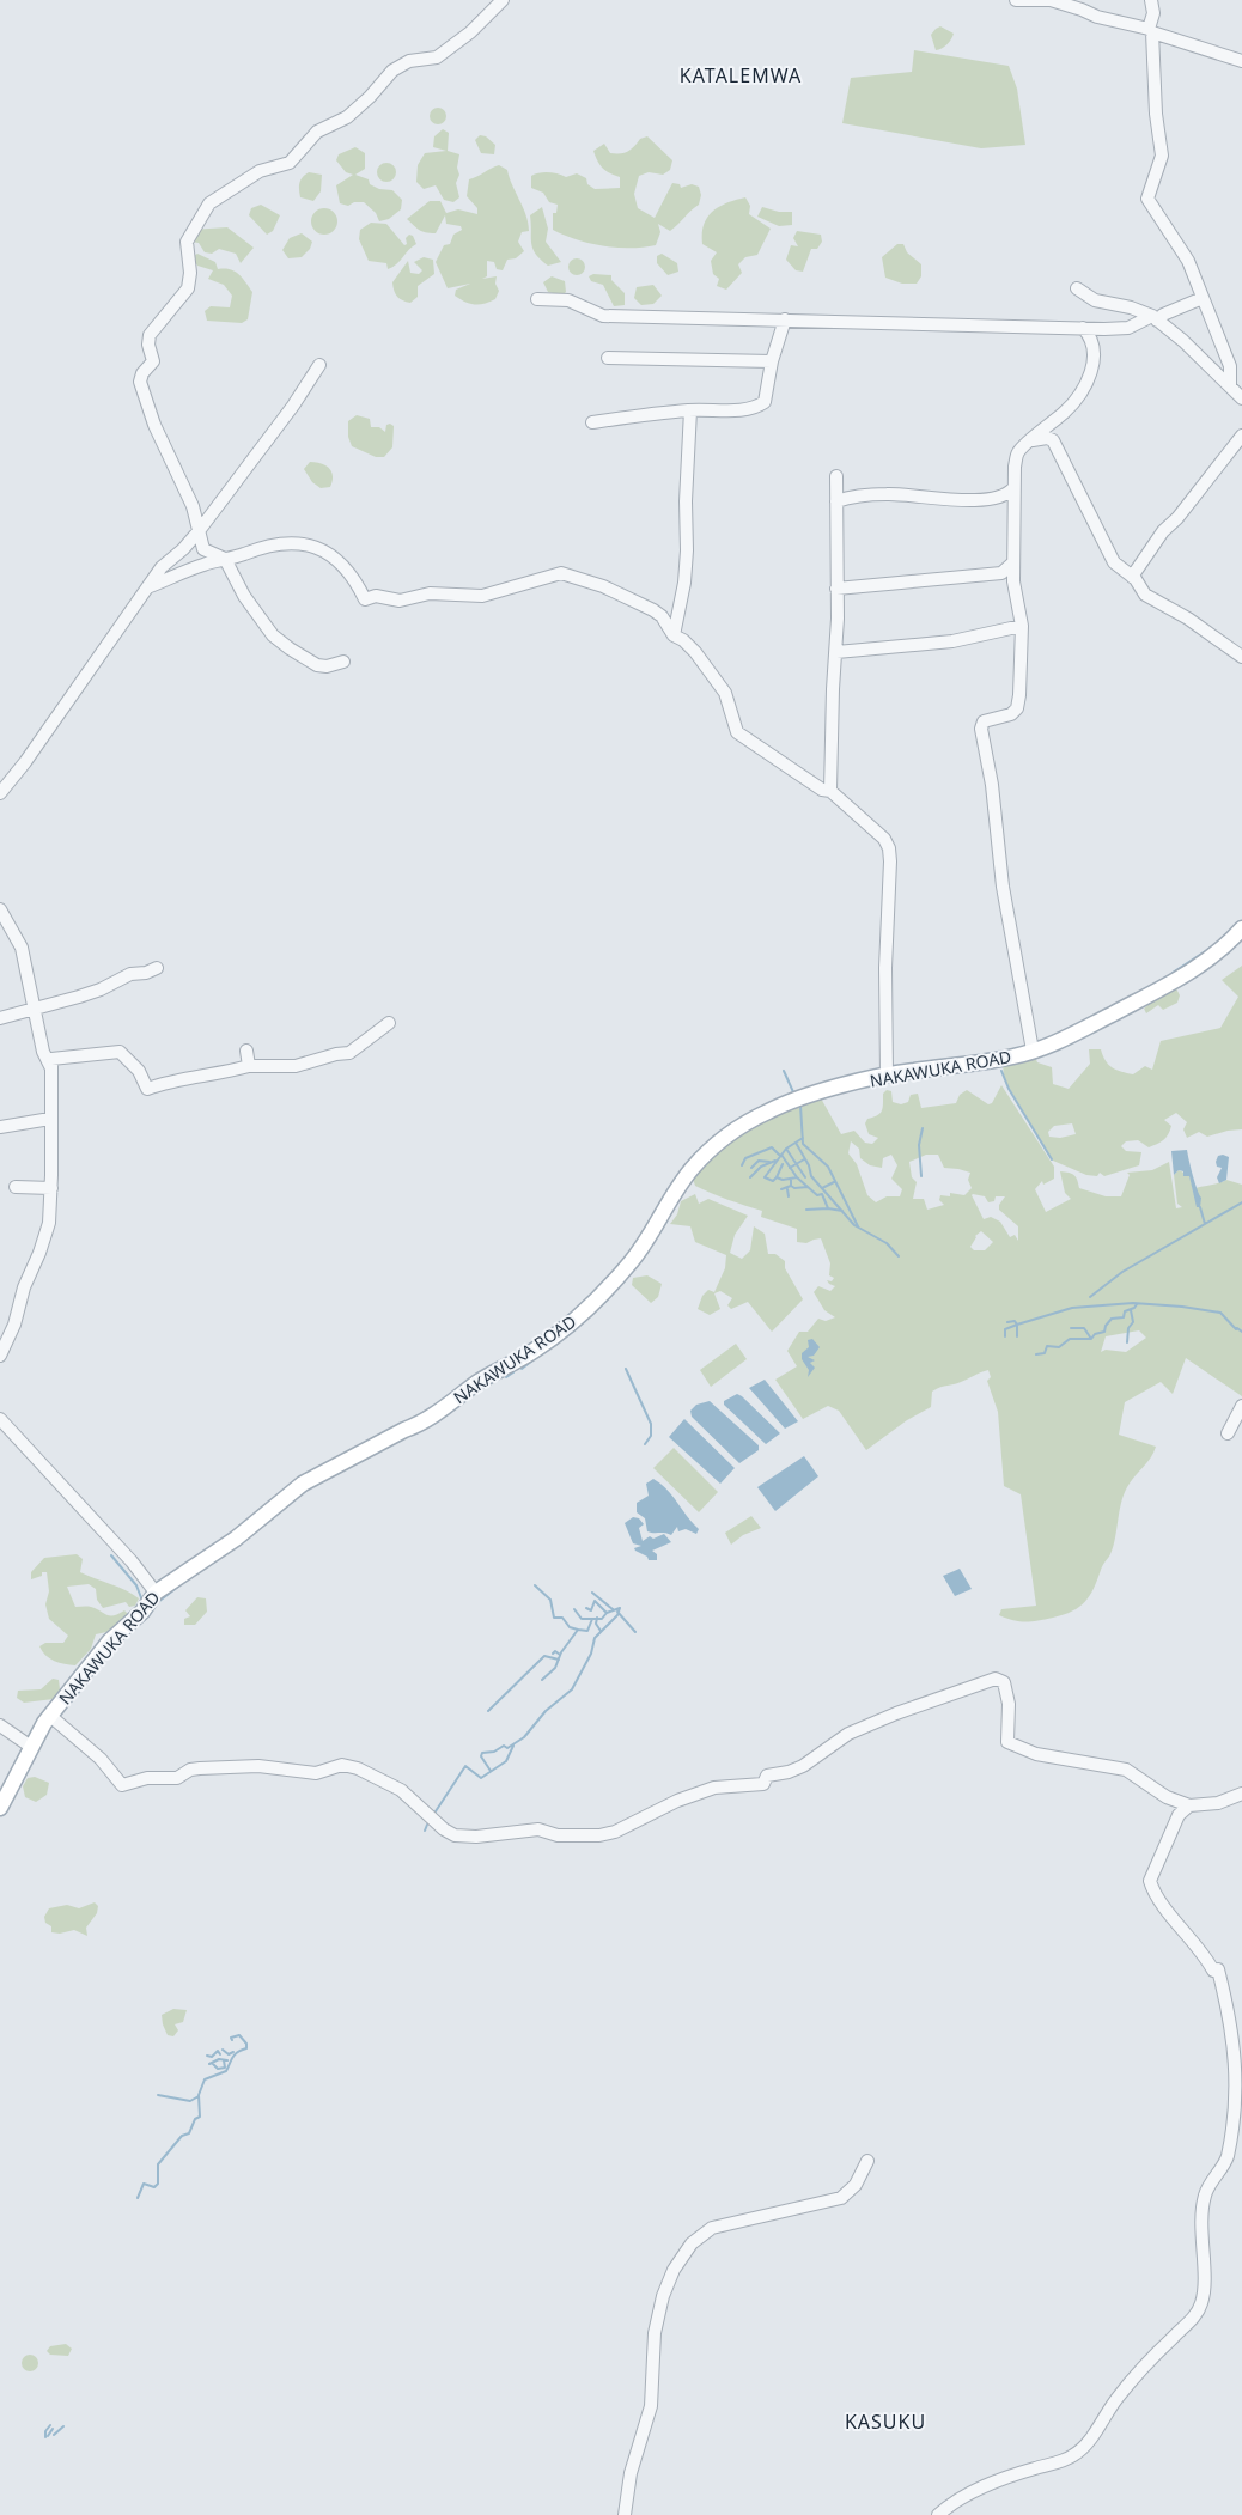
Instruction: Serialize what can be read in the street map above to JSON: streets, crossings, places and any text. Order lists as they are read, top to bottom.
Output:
{
  "streets": {
    "main road": ["NAKAWUKA ROAD"]
  },
  "districts": ["KATALEMWA", "KASUKU"]
}
